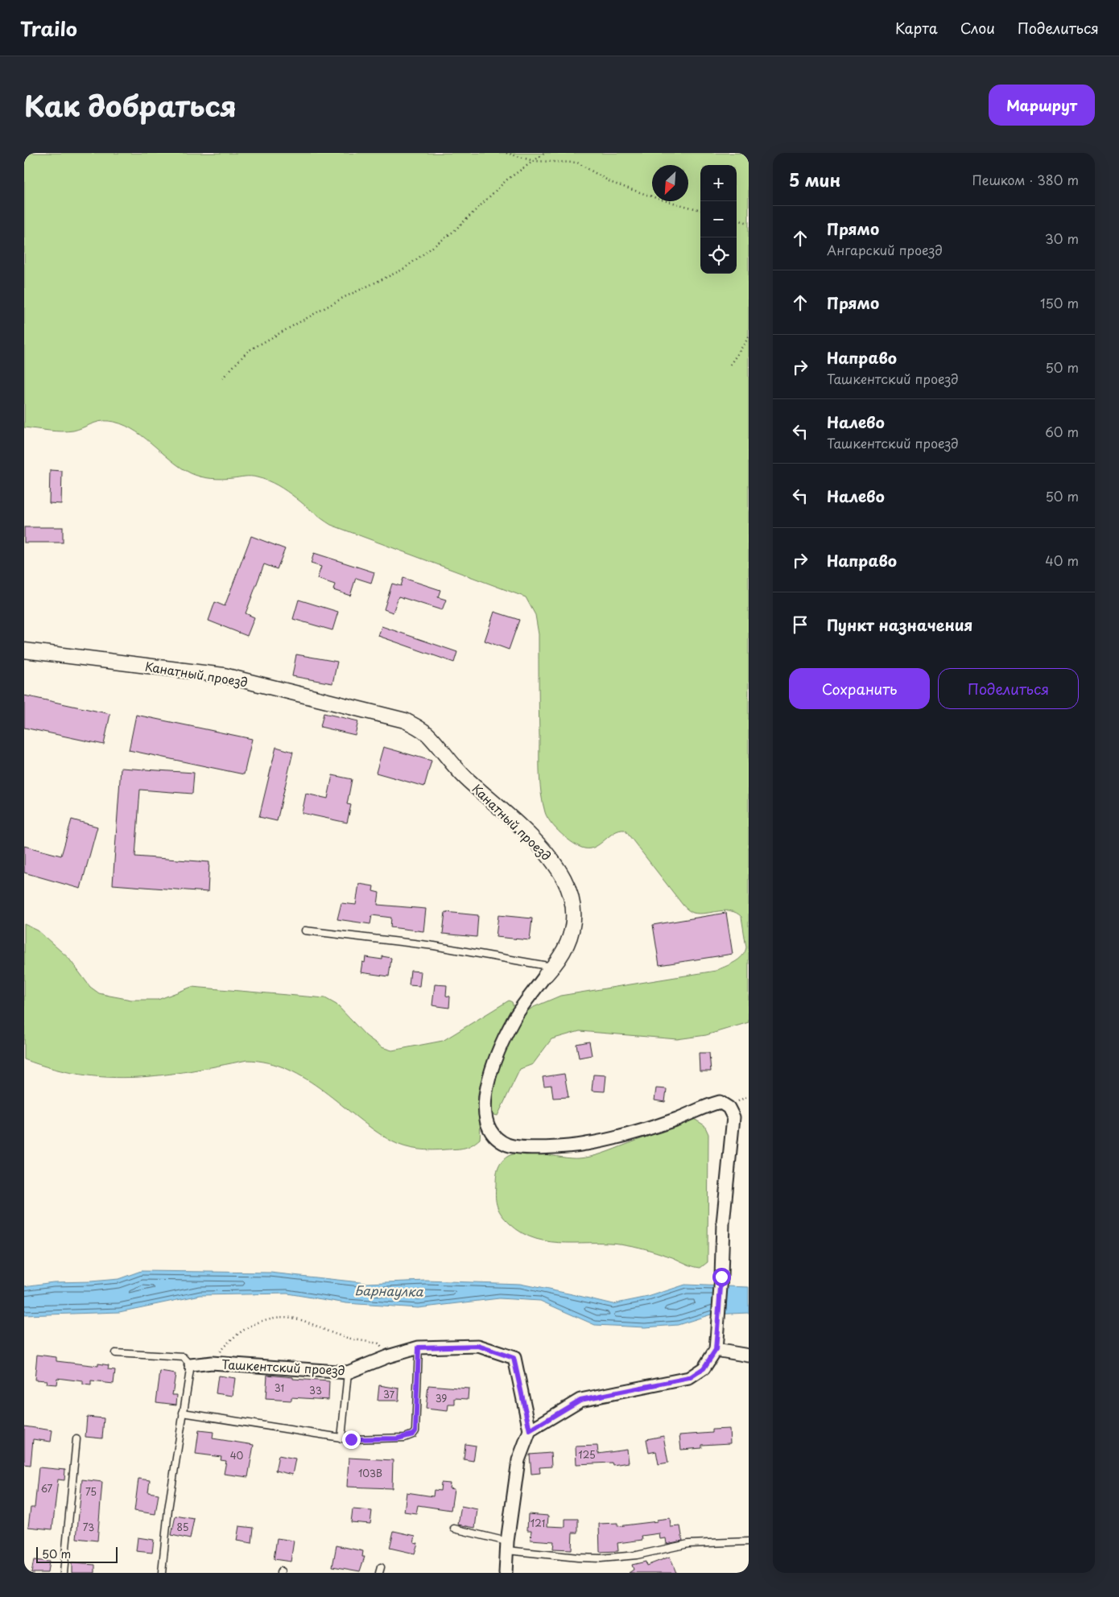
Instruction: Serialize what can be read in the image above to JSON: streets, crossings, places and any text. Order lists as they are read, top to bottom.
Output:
{
  "streets": {
    "street": ["Канатный проезд", "Ташкентский проезд"]
  },
  "water": ["Барнаулка"],
  "house_numbers": [
    "31",
    "33",
    "37",
    "39",
    "125",
    "40",
    "103В",
    "67",
    "75",
    "121",
    "73",
    "85"
  ],
  "scale_bar": "50 m",
  "north": "bottom left",
  "page": {
    "header": "Trailo",
    "nav": ["Карта", "Слои", "Поделиться"],
    "title": "Как добраться",
    "buttons": [
      "Маршрут",
      ["Сохранить", "Поделиться"]
    ],
    "heading": ["5 мин", "Пешком · 380 m"],
    "map_buttons": ["+", "−"],
    "list": [
      ["Прямо", "Ангарский проезд", "30 m"],
      ["Прямо", "150 m"],
      ["Направо", "Ташкентский проезд", "50 m"],
      ["Налево", "Ташкентский проезд", "60 m"],
      ["Налево", "50 m"],
      ["Направо", "40 m"],
      "Пункт назначения"
    ],
    "scale": "50 m"
  }
}
